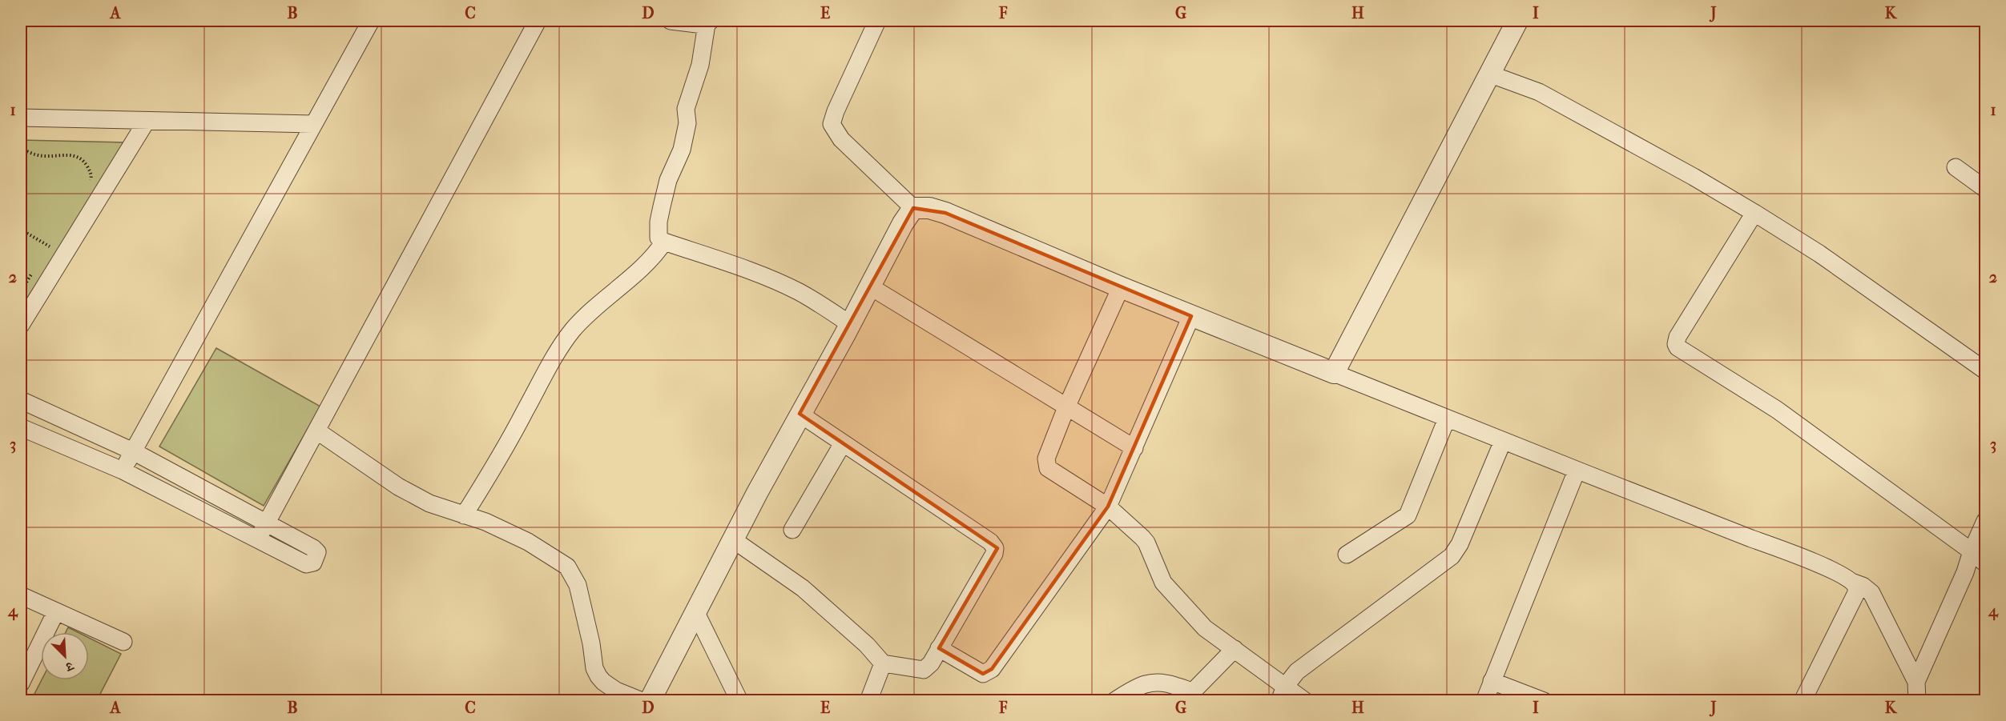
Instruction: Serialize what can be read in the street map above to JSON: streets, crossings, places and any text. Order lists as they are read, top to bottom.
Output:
{
  "north": "bottom right",
  "grid": {
    "columns": [
      "A",
      "B",
      "C",
      "D",
      "E",
      "F",
      "G",
      "H",
      "I",
      "J",
      "K"
    ],
    "rows": [
      "1",
      "2",
      "3",
      "4"
    ]
  }
}
